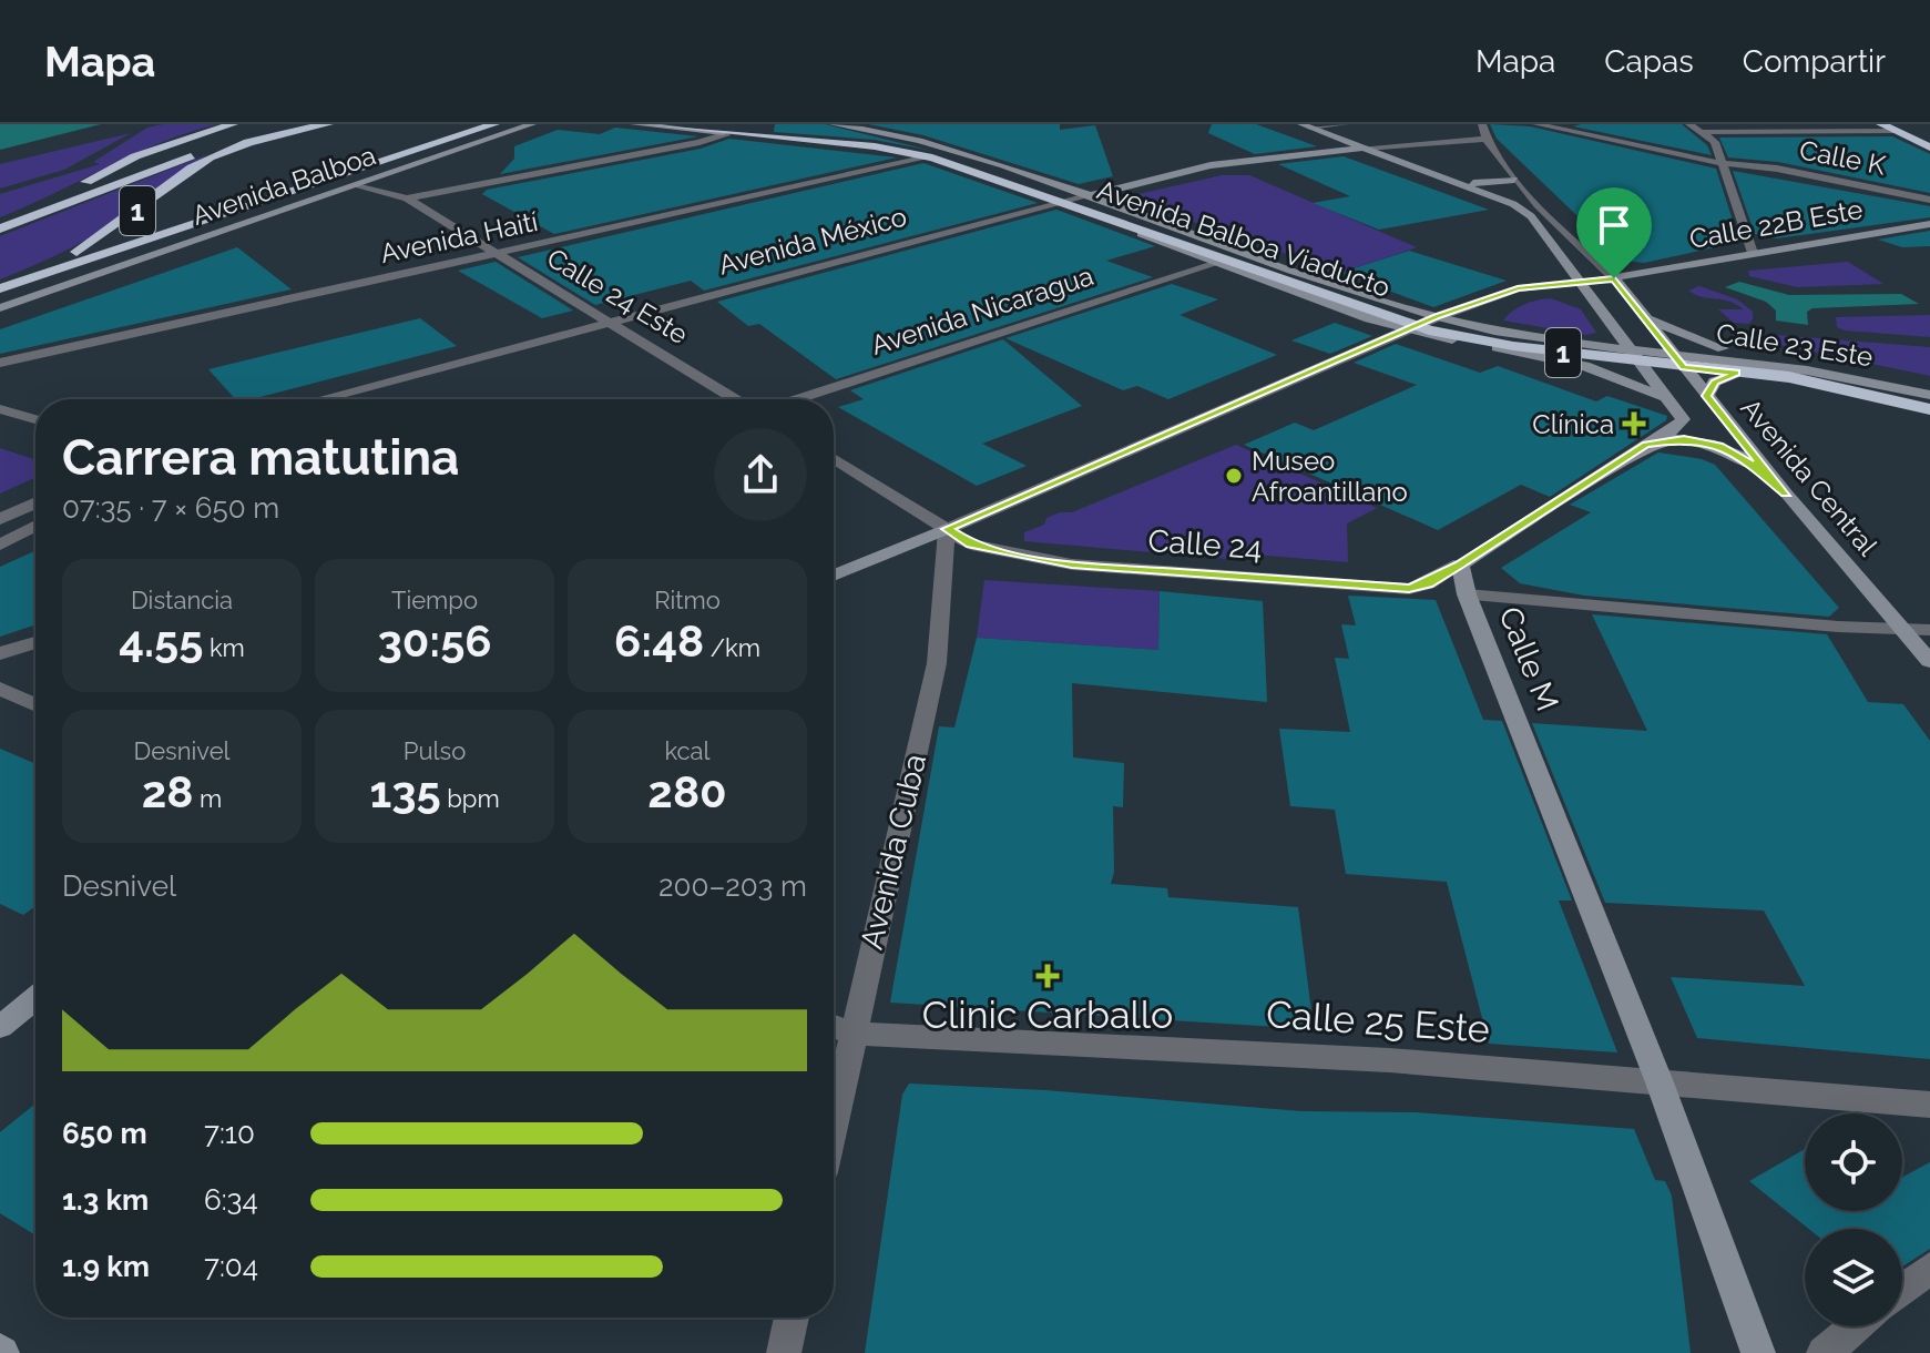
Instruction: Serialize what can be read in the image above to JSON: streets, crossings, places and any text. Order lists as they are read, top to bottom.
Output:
{
  "streets": {
    "highway": ["Avenida Balboa", "1", "Avenida Balboa Viaducto"],
    "main road": [
      "Calle 22B Este",
      "Avenida México",
      "Calle 23 Este",
      "Avenida Central",
      "Calle 24",
      "Calle M"
    ],
    "street": [
      "Calle K",
      "Avenida Haití",
      "Calle 24 Este",
      "Avenida Nicaragua",
      "Avenida Cuba",
      "Calle 25 Este"
    ]
  },
  "crossings": [
    ["Avenida Balboa", "1"],
    ["Avenida Balboa", "Calle 24 Este"],
    ["Calle 22B Este", "Avenida Central"],
    ["Avenida Haití", "Calle 24 Este"],
    ["Avenida Haití", "Calle 23 Este"],
    ["Avenida Balboa Viaducto", "Calle 23 Este"],
    ["Avenida México", "Calle 24 Este"],
    ["Avenida México", "Calle 23 Este"],
    ["Avenida Nicaragua", "Calle 23 Este"],
    ["Calle 23 Este", "Avenida Central"],
    ["Avenida Central", "Calle M"],
    ["Calle 24", "Avenida Cuba"],
    ["Calle M", "Calle 25 Este"],
    ["Avenida Cuba", "Calle 25 Este"]
  ],
  "places": {
    "health": ["Clínica", "Clinic Carballo"],
    "other": ["Museo Afroantillano"]
  },
  "page": {
    "header": "Mapa",
    "nav": ["Mapa", "Capas", "Compartir"],
    "heading": ["Carrera matutina", "07:35 · 7 × 650 m"],
    "stats": [
      ["Distancia", "4.55 km"],
      ["Tiempo", "30:56"],
      ["Ritmo", "6:48 /km"],
      ["Desnivel", "28 m"],
      ["Pulso", "135 bpm"],
      ["kcal", "280"]
    ],
    "chart": ["Desnivel", "200–203 m"],
    "list": [
      {
        "name": "650 m",
        "note": "7:10"
      },
      {
        "name": "1.3 km",
        "note": "6:34"
      },
      {
        "name": "1.9 km",
        "note": "7:04"
      }
    ]
  }
}
